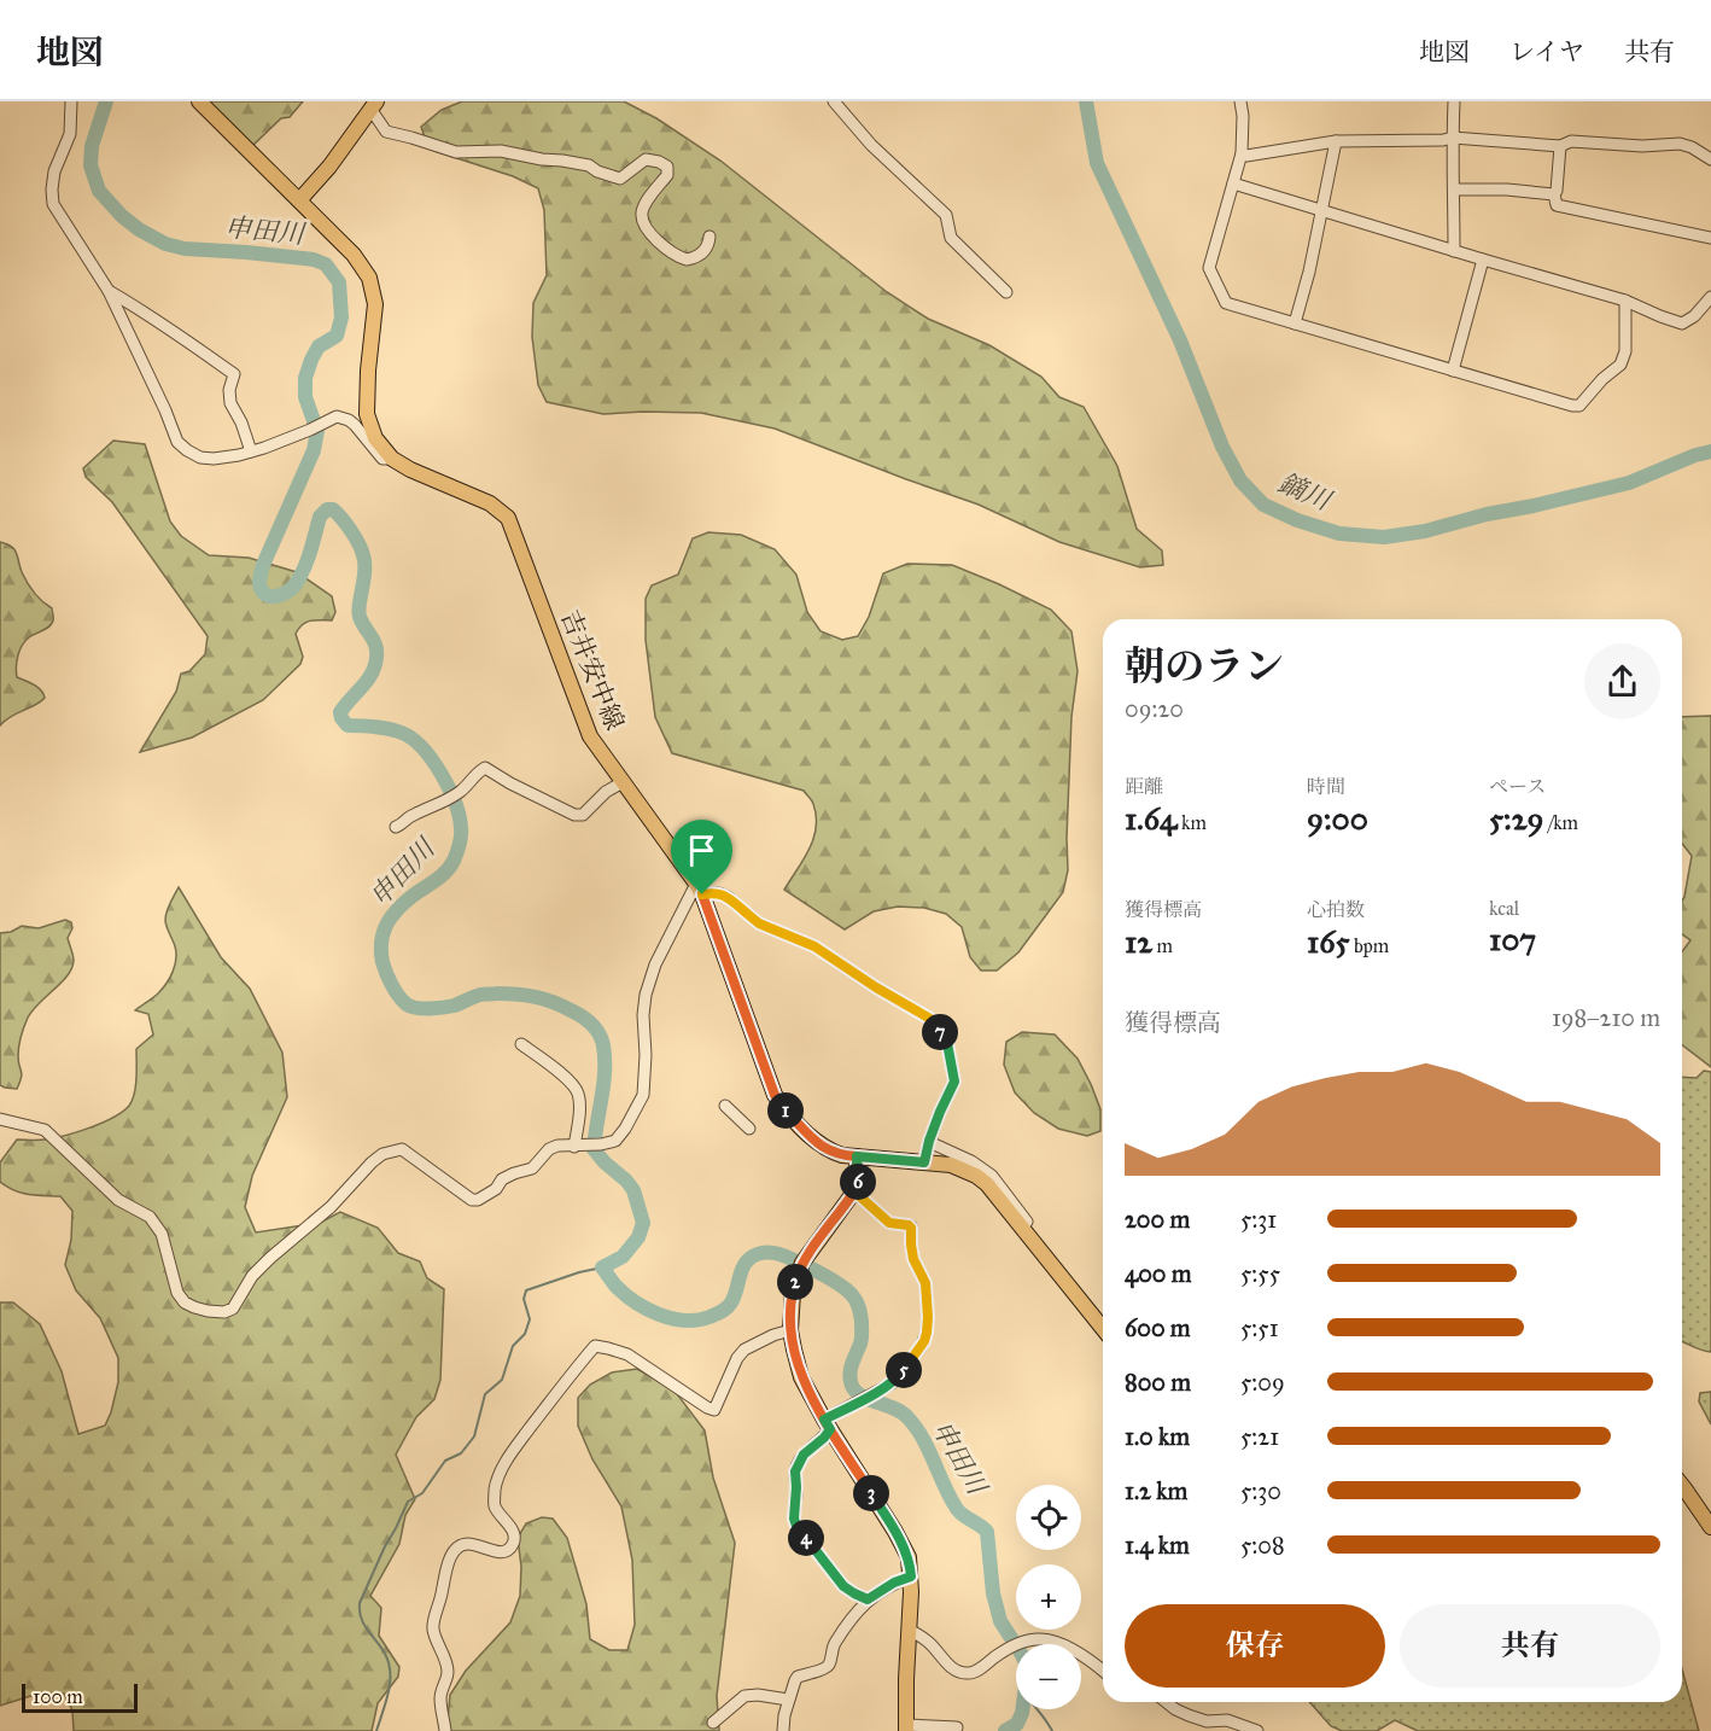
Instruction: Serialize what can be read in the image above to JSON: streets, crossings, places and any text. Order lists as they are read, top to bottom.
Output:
{
  "streets": {
    "main road": ["吉井安中線"]
  },
  "water": ["申田川", "鏑川"],
  "scale_bar": "100 m",
  "page": {
    "header": "地図",
    "nav": ["地図", "レイヤ", "共有"],
    "heading": ["朝のラン", "09:20"],
    "stats": [
      ["距離", "1.64 km"],
      ["時間", "9:00"],
      ["ペース", "5:29 /km"],
      ["獲得標高", "12 m"],
      ["心拍数", "165 bpm"],
      ["kcal", "107"]
    ],
    "chart": ["獲得標高", "198–210 m"],
    "pins": [
      "7",
      "1",
      "6",
      "2",
      "5",
      "3",
      "4"
    ],
    "list": [
      {
        "name": "200 m",
        "note": "5:31"
      },
      {
        "name": "400 m",
        "note": "5:55"
      },
      {
        "name": "600 m",
        "note": "5:51"
      },
      {
        "name": "800 m",
        "note": "5:09"
      },
      {
        "name": "1.0 km",
        "note": "5:21"
      },
      {
        "name": "1.2 km",
        "note": "5:30"
      },
      {
        "name": "1.4 km",
        "note": "5:08"
      }
    ],
    "map_buttons": ["+", "−"],
    "buttons": ["保存", "共有"],
    "scale": "100 m"
  }
}
